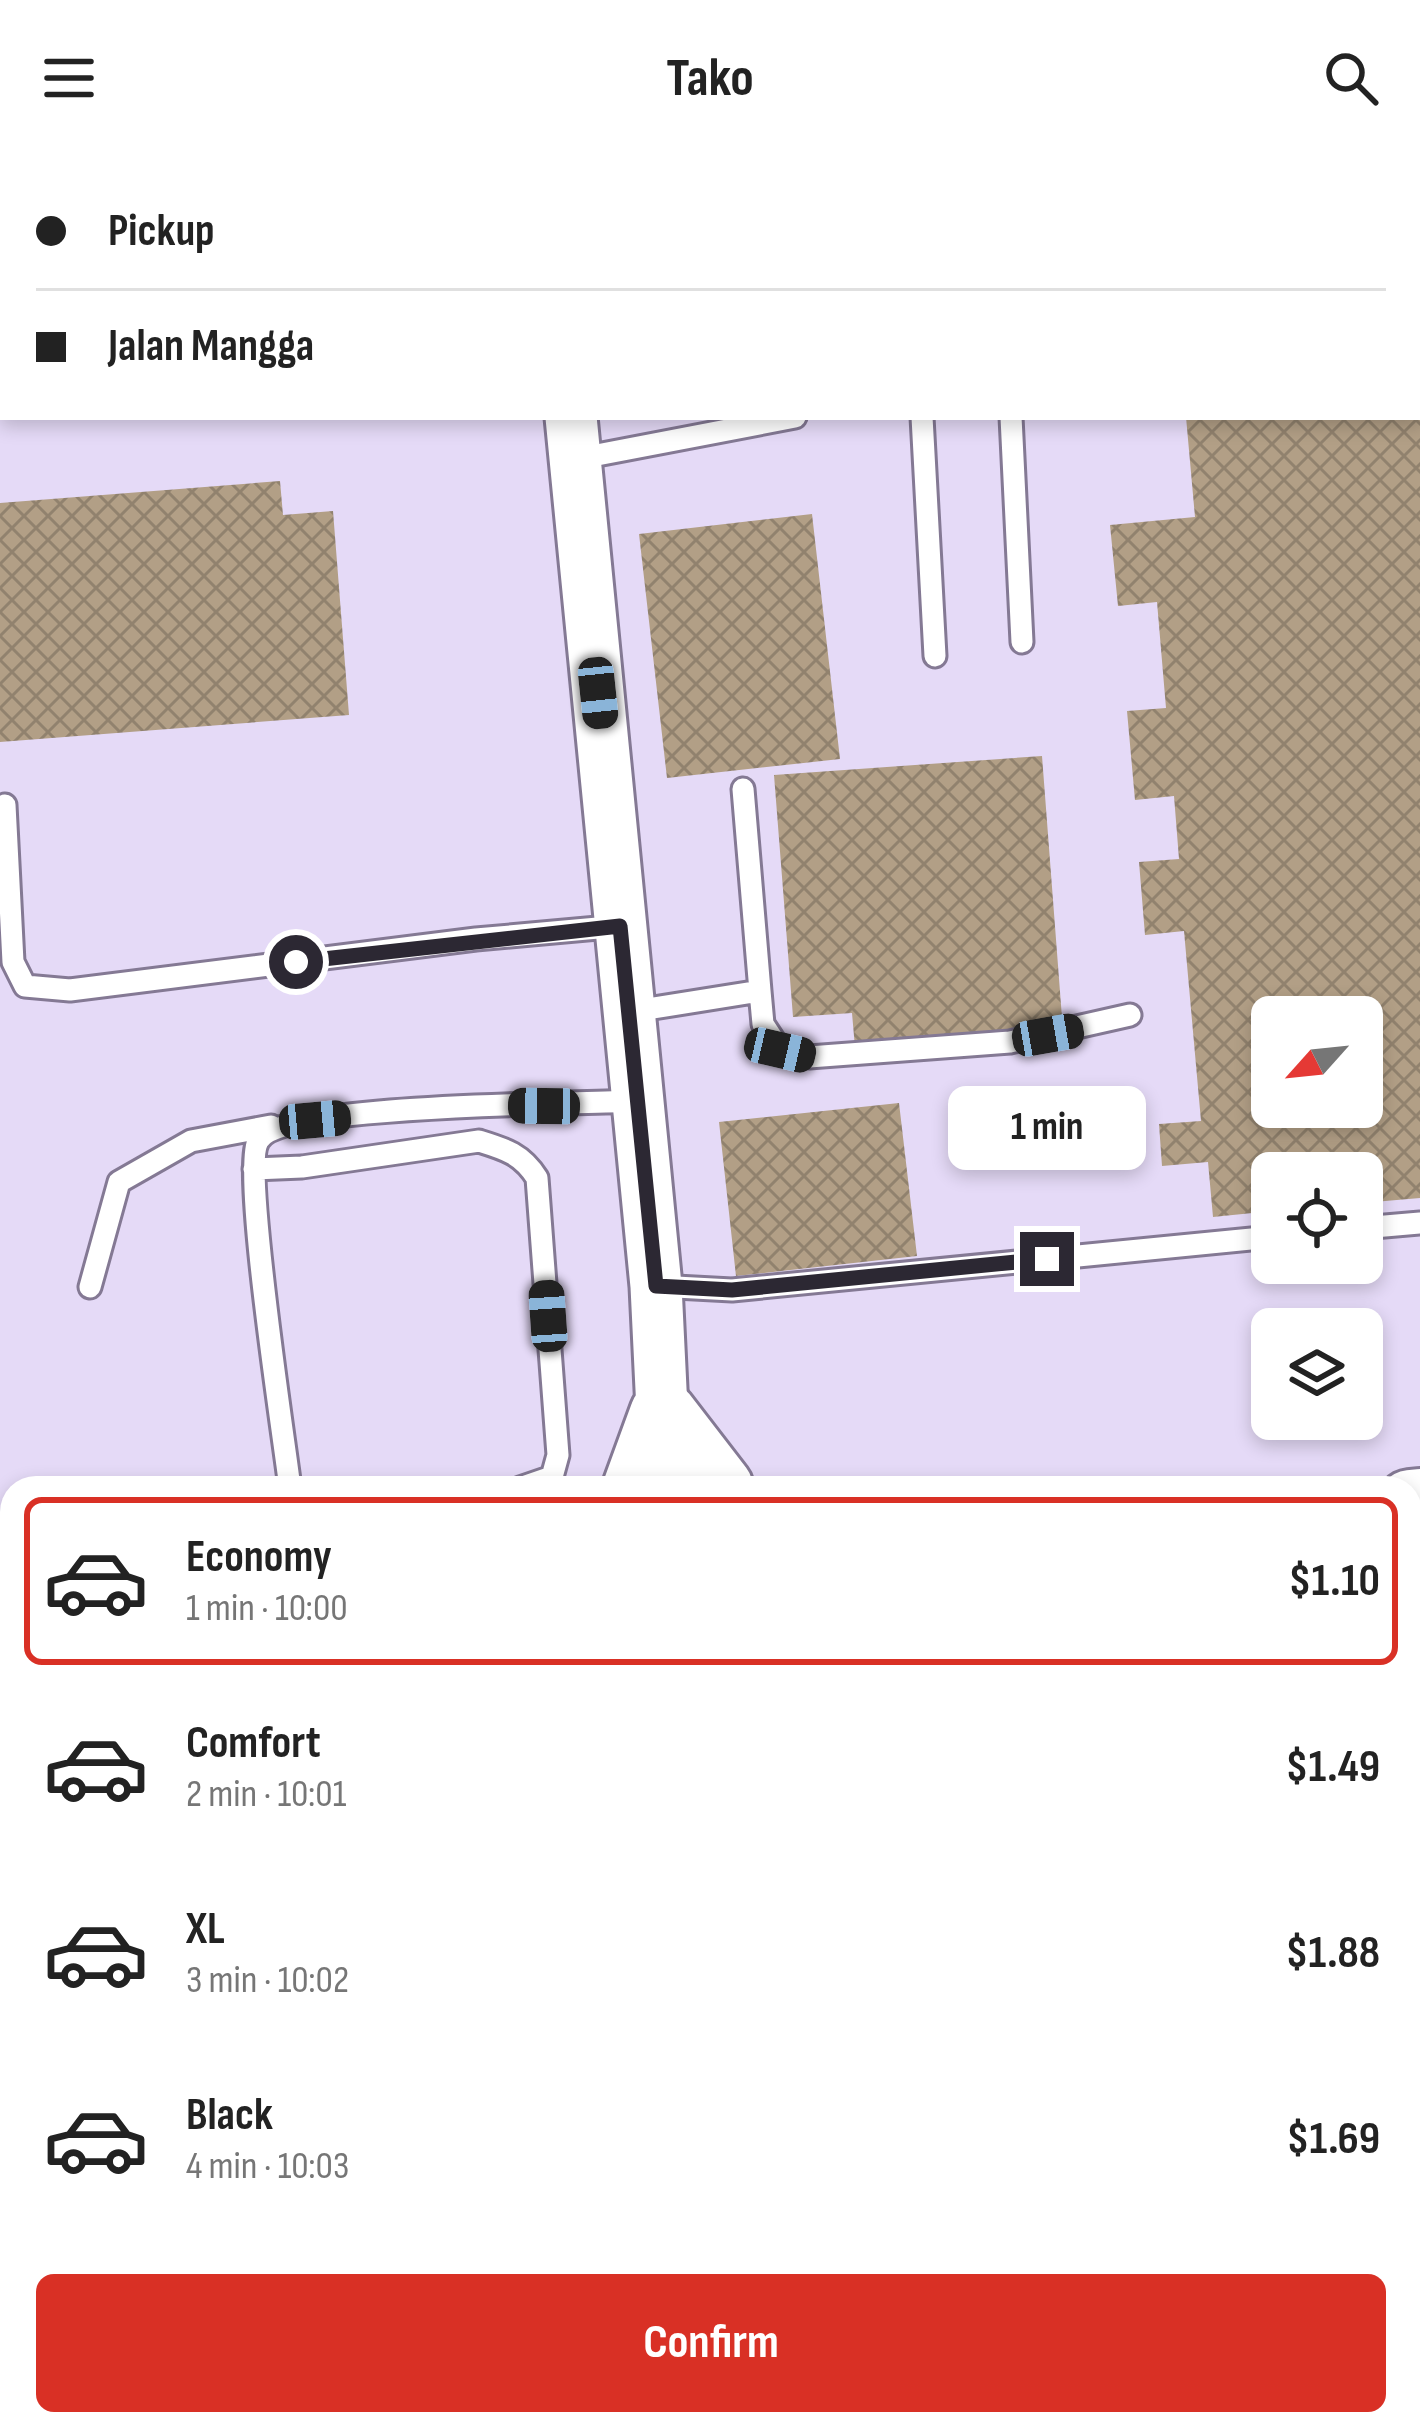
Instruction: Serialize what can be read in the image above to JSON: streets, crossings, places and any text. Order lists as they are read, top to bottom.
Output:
{
  "north": "bottom left",
  "page": {
    "header": "Tako",
    "banner": ["Pickup", "Jalan Mangga"],
    "bubble": "1 min",
    "list": [
      {
        "name": "Economy",
        "note": "1 min · 10:00",
        "value": "$1.10"
      },
      {
        "name": "Comfort",
        "note": "2 min · 10:01",
        "value": "$1.49"
      },
      {
        "name": "XL",
        "note": "3 min · 10:02",
        "value": "$1.88"
      },
      {
        "name": "Black",
        "note": "4 min · 10:03",
        "value": "$1.69"
      }
    ],
    "buttons": "Confirm"
  }
}
